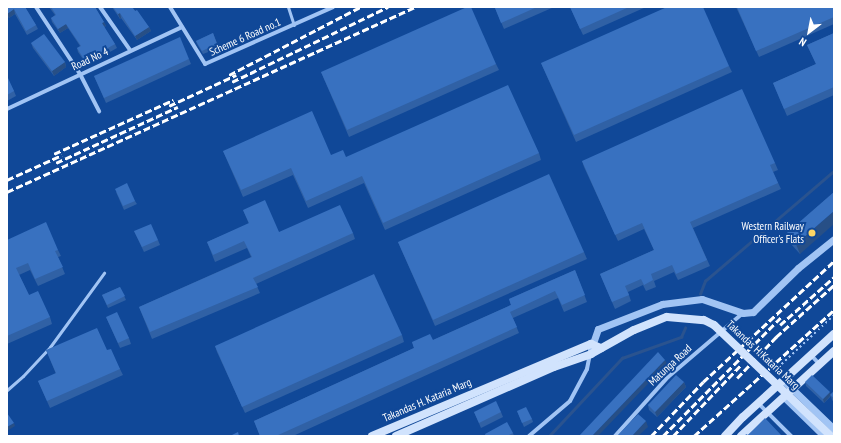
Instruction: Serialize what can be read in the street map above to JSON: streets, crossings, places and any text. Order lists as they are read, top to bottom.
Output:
{
  "streets": {
    "main road": ["Takandas H. Kataria Marg"],
    "street": ["Scheme 6 Road no.1", "Road No 4", "Matunga Road"]
  },
  "crossings": [
    ["Scheme 6 Road no.1", "Road No 4"]
  ],
  "places": ["Western Railway Officer's Flats"],
  "north": "bottom left"
}
